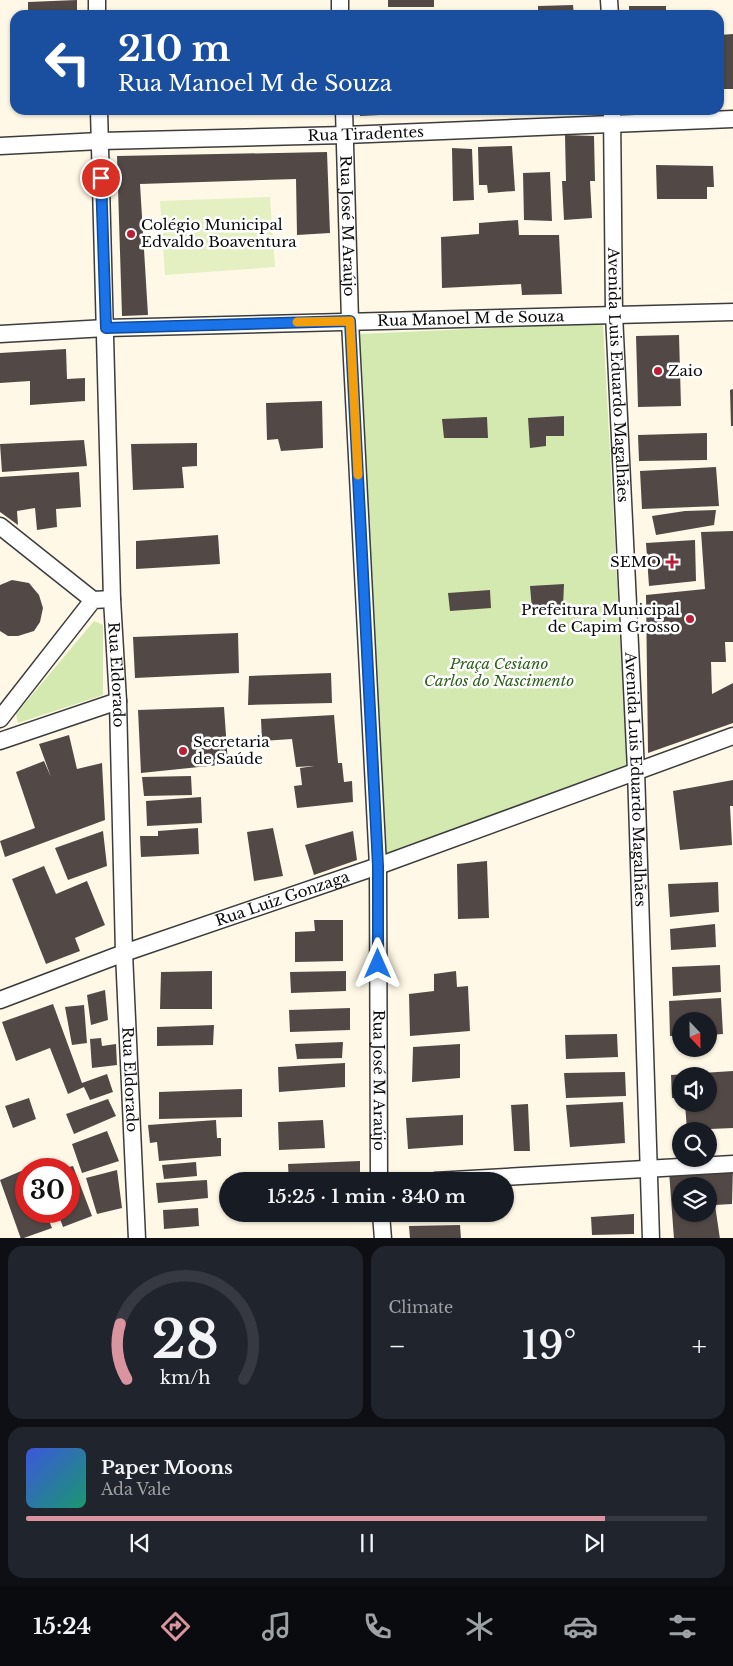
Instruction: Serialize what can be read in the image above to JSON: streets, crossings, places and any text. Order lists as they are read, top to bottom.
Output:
{
  "streets": {
    "street": [
      "Rua Tiradentes",
      "Rua José M Araújo",
      "Rua Manoel M de Souza",
      "Avenida Luis Eduardo Magalhães",
      "Rua Eldorado",
      "Rua Luiz Gonzaga"
    ]
  },
  "crossings": [
    ["Rua Tiradentes", "Rua José M Araújo"],
    ["Rua Tiradentes", "Avenida Luis Eduardo Magalhães"],
    ["Rua Tiradentes", "Rua Eldorado"],
    ["Rua José M Araújo", "Rua Manoel M de Souza"],
    ["Rua José M Araújo", "Rua Luiz Gonzaga"],
    ["Rua Manoel M de Souza", "Avenida Luis Eduardo Magalhães"],
    ["Rua Manoel M de Souza", "Rua Eldorado"],
    ["Avenida Luis Eduardo Magalhães", "Rua Luiz Gonzaga"],
    ["Rua Eldorado", "Rua Luiz Gonzaga"]
  ],
  "parks": ["Praça Cesiano Carlos do Nascimento"],
  "places": {
    "other": [
      "Colégio Municipal Edvaldo Boaventura",
      "Zaio",
      "Prefeitura Municipal de Capim Grosso",
      "Secretaria de Saúde"
    ],
    "health": ["SEMO"]
  },
  "north": "bottom",
  "page": {
    "turn": ["210 m", "Rua Manoel M de Souza"],
    "limit": "30",
    "trip": "15:25 · 1 min · 340 m",
    "tile": "Climate",
    "heat": ["−", "19°", "+"],
    "song": ["Paper Moons", "Ada Vale"],
    "tabs": "15:24",
    "gauge": ["28", "km/h"]
  }
}
